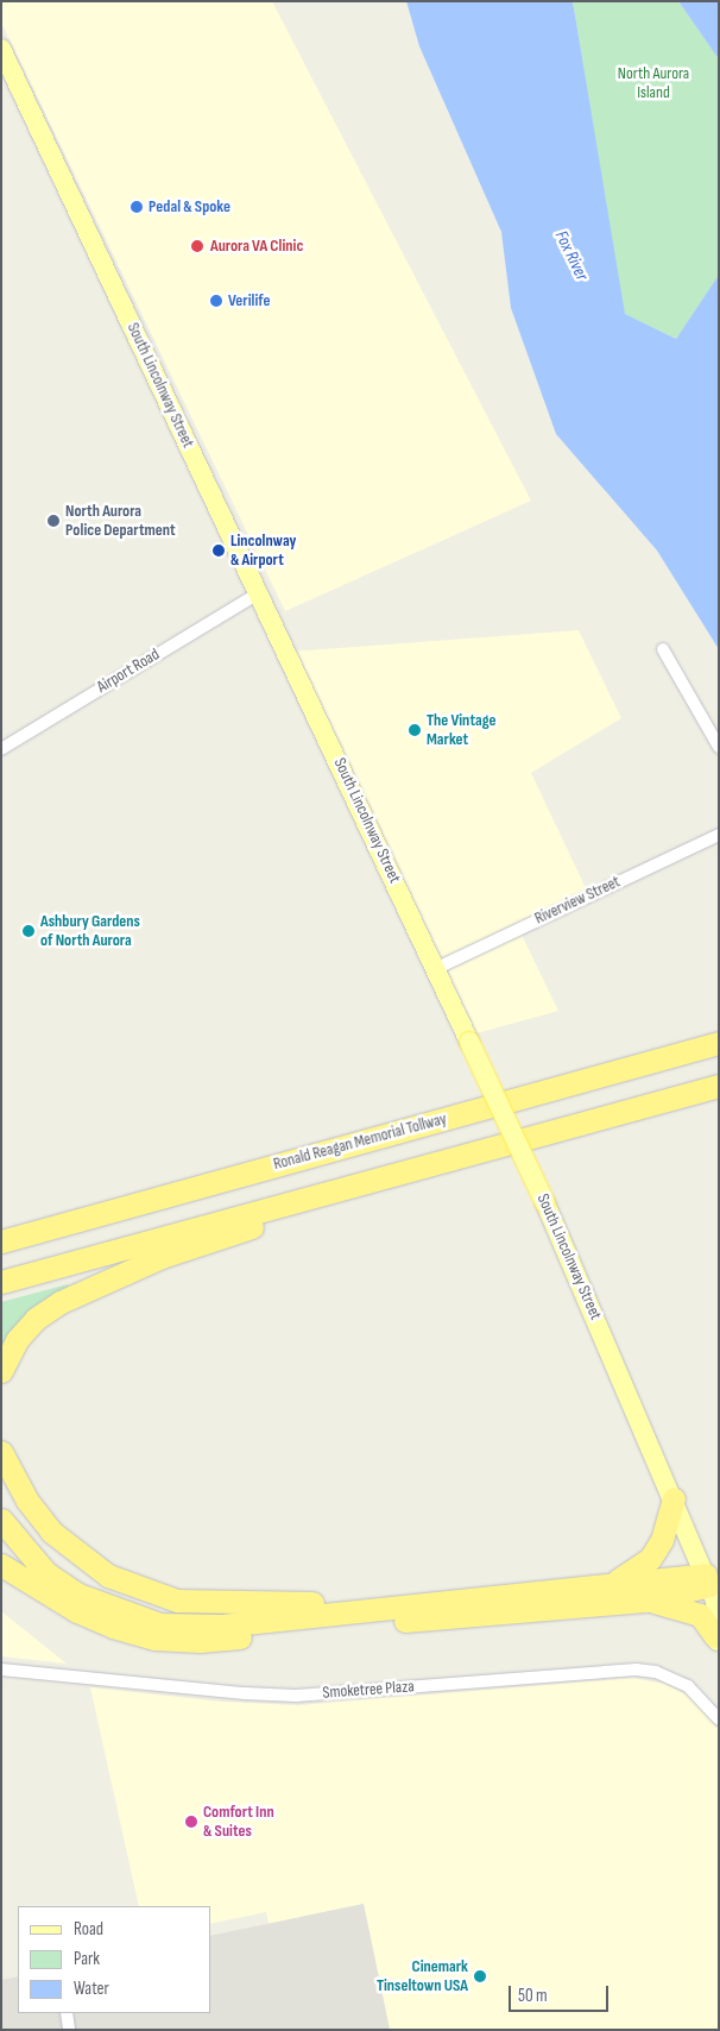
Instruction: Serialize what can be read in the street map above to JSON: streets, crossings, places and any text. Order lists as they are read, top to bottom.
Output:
{
  "streets": {
    "highway": ["Ronald Reagan Memorial Tollway"],
    "main road": ["South Lincolnway Street"],
    "street": ["Airport Road", "Riverview Street", "Smoketree Plaza"]
  },
  "crossings": [
    ["South Lincolnway Street", "Airport Road"],
    ["South Lincolnway Street", "Riverview Street"]
  ],
  "water": ["Fox River"],
  "parks": ["North Aurora Island"],
  "places": [
    "Pedal & Spoke",
    "Aurora VA Clinic",
    "Verilife",
    "North Aurora Police Department",
    "Lincolnway & Airport",
    "The Vintage Market",
    "Ashbury Gardens of North Aurora",
    "Comfort Inn & Suites",
    "Cinemark Tinseltown USA"
  ],
  "legend": ["Road", "Park", "Water"],
  "scale_bar": "50 m"
}
